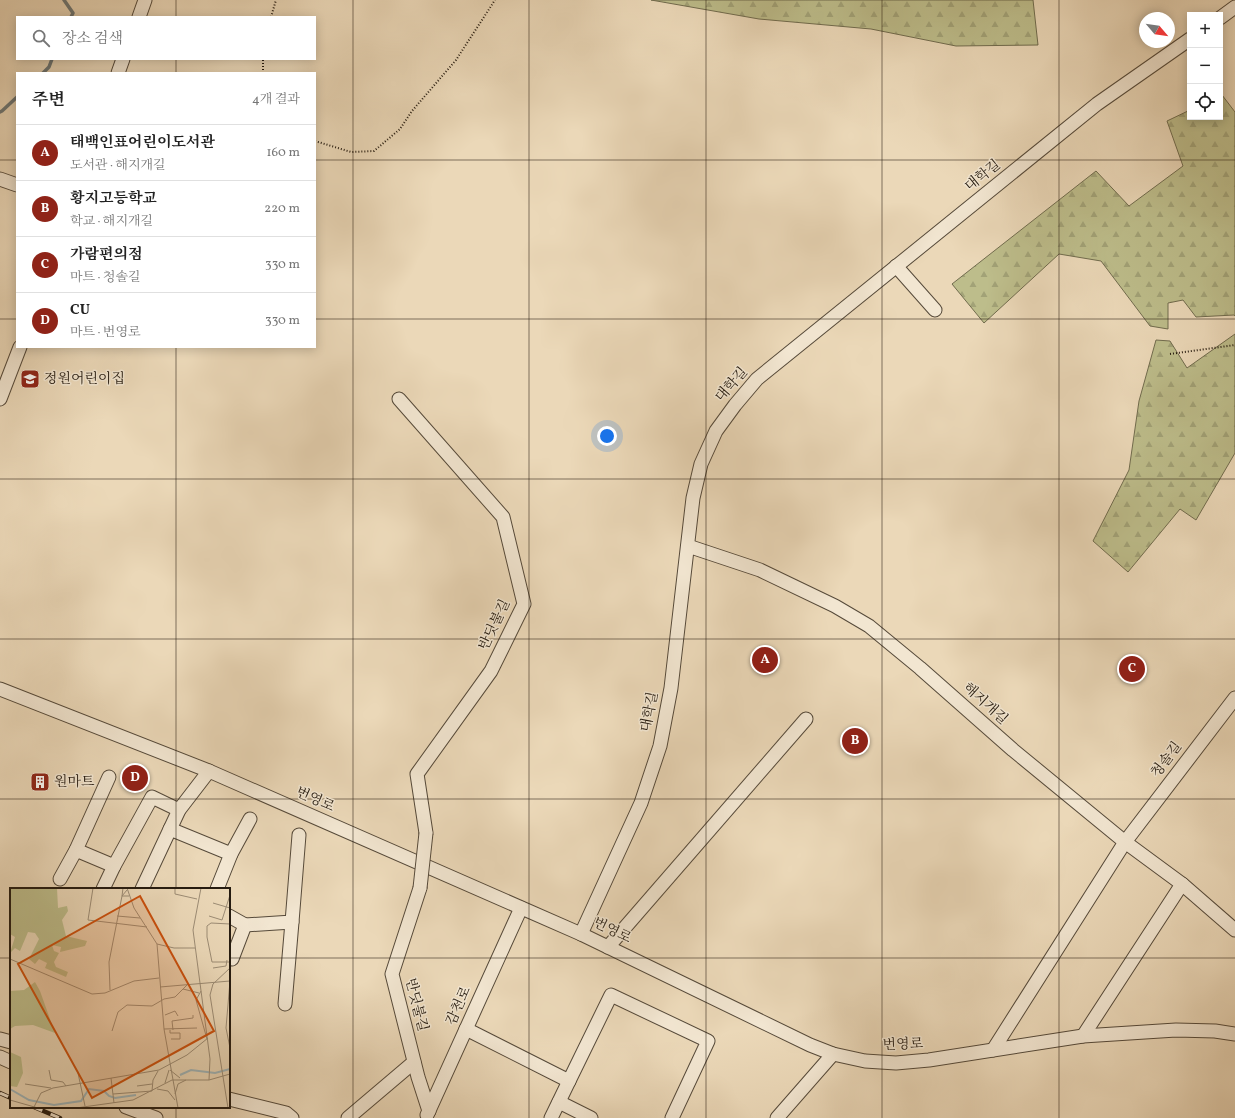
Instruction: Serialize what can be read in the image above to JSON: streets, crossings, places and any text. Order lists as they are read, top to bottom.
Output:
{
  "streets": {
    "street": [
      "대학길",
      "반딧불길",
      "해지개길",
      "청솔길",
      "번영로",
      "감천로"
    ]
  },
  "crossings": [
    ["대학길", "해지개길"],
    ["대학길", "번영로"],
    ["반딧불길", "감천로"],
    ["해지개길", "청솔길"],
    ["청솔길", "번영로"],
    ["번영로", "감천로"]
  ],
  "places": {
    "school or university": ["정원어린이집"],
    "building": ["원마트"]
  },
  "north": "bottom right",
  "page": {
    "map_buttons": ["+", "−"],
    "search": "장소 검색",
    "heading": ["주변", "4개 결과"],
    "list": [
      {
        "mark": "A",
        "name": "태백인표어린이도서관",
        "note": "도서관 · 해지개길",
        "value": "160 m"
      },
      {
        "mark": "B",
        "name": "황지고등학교",
        "note": "학교 · 해지개길",
        "value": "220 m"
      },
      {
        "mark": "C",
        "name": "가람편의점",
        "note": "마트 · 청솔길",
        "value": "330 m"
      },
      {
        "mark": "D",
        "name": "CU",
        "note": "마트 · 번영로",
        "value": "330 m"
      }
    ],
    "pins": [
      "A",
      "C",
      "B",
      "D"
    ]
  }
}
